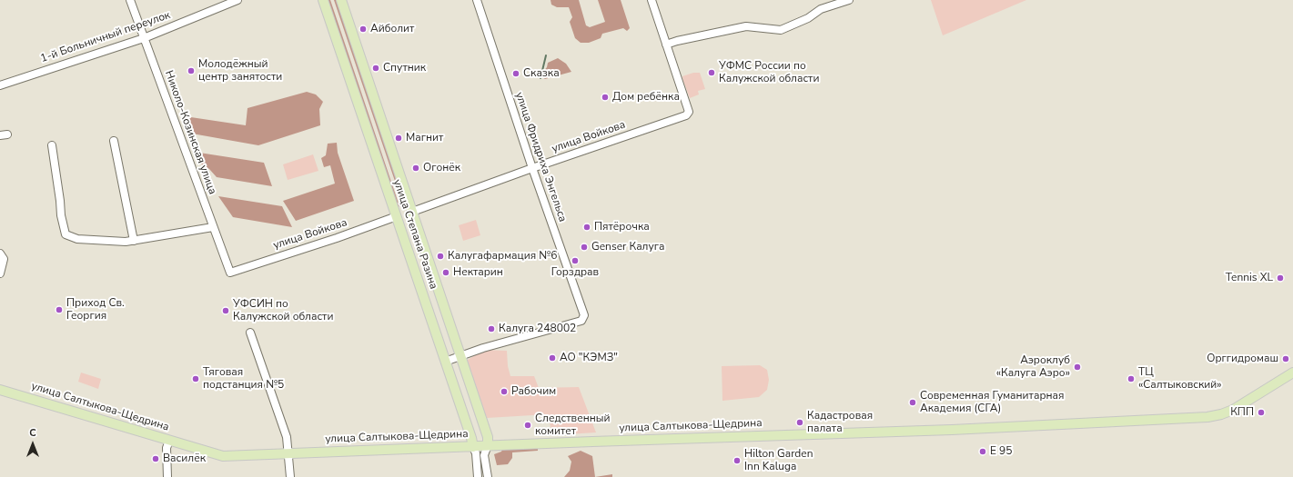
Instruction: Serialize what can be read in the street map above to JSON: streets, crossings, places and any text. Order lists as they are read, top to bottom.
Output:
{
  "streets": {
    "main road": ["улица Степана Разина", "улица Салтыкова-Щедрина"],
    "street": [
      "1-й Больничный переулок",
      "Николо-Козинская улица",
      "улица Войкова",
      "улица Фридриха Энгельса"
    ]
  },
  "crossings": [
    ["1-й Больничный переулок", "Николо-Козинская улица"],
    ["Николо-Козинская улица", "улица Войкова"],
    ["улица Войкова", "улица Фридриха Энгельса"],
    ["улица Войкова", "улица Степана Разина"],
    ["улица Фридриха Энгельса", "улица Степана Разина"],
    ["улица Степана Разина", "улица Салтыкова-Щедрина"]
  ],
  "places": [
    "Айболит",
    "Спутник",
    "Молодёжный центр занятости",
    "УФМС России по Калужской области",
    "Сказка",
    "Дом ребёнка",
    "Магнит",
    "Огонёк",
    "Пятёрочка",
    "Genser Калуга",
    "Калугафармация №6",
    "Горздрав",
    "Нектарин",
    "Tennis XL",
    "Приход Св. Георгия",
    "УФСИН по Калужской области",
    "Калуга 248002",
    "АО \"КЭМЗ\"",
    "Орггидромаш",
    "Аэроклуб «Калуга Аэро»",
    "Тяговая подстанция №5",
    "ТЦ «Салтыковский»",
    "Рабочим",
    "Современная Гуманитарная Академия (СГА)",
    "КПП",
    "Кадастровая палата",
    "Следственный комитет",
    "Е 95",
    "Василёк",
    "Hilton Garden Inn Kaluga"
  ],
  "north": "top"
}
